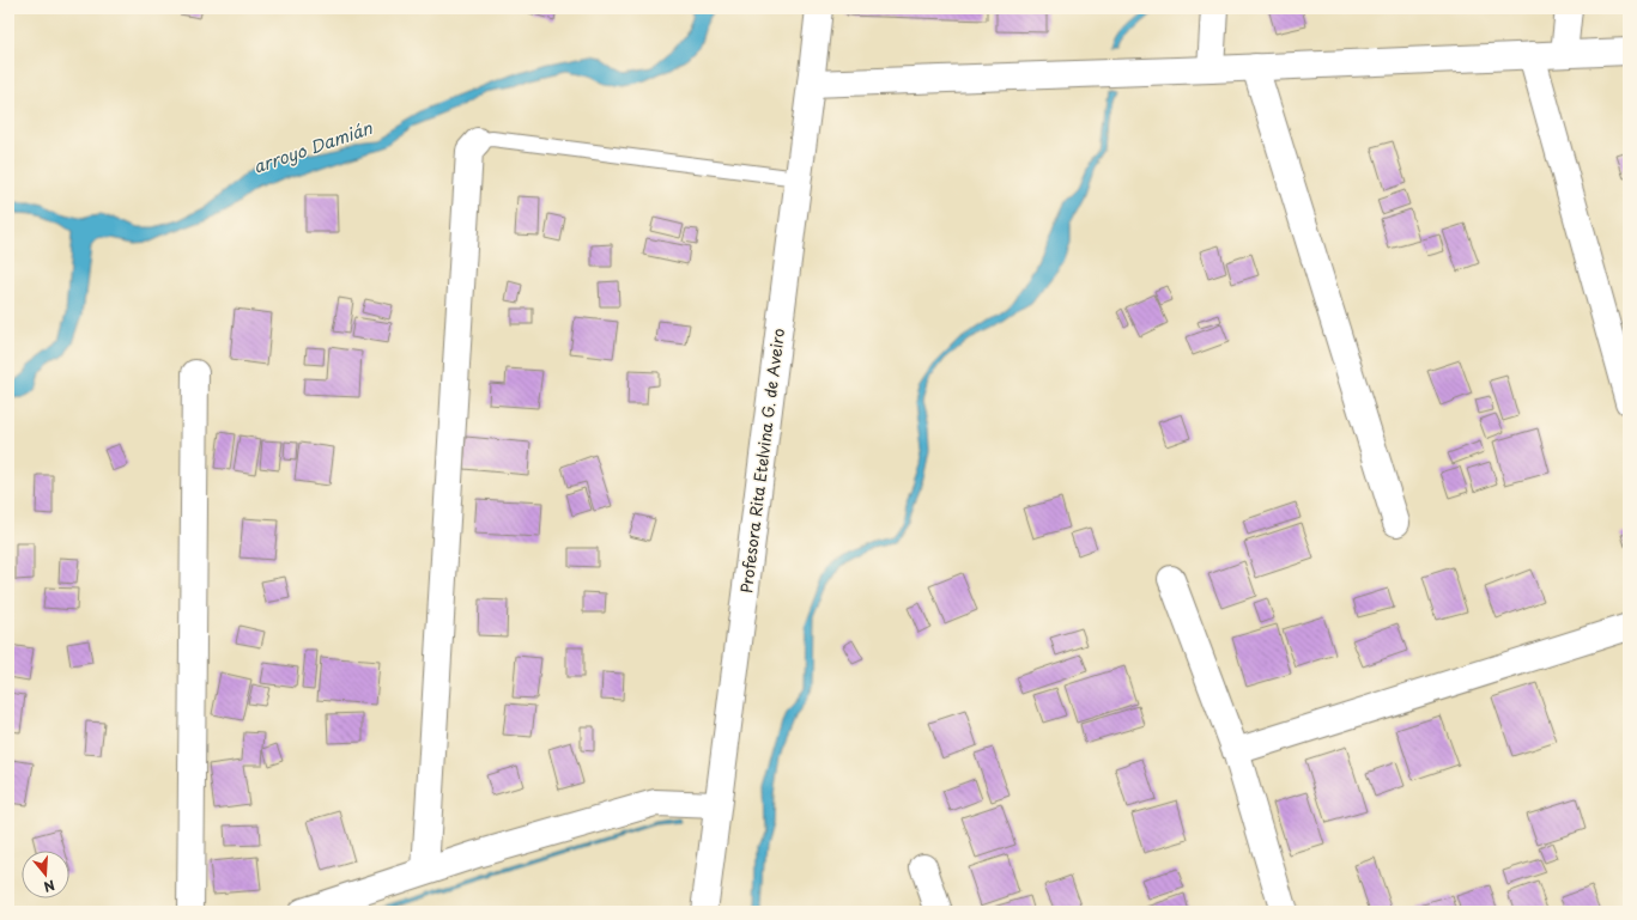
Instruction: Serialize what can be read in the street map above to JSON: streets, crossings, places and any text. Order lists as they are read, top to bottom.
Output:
{
  "streets": {
    "street": ["Profesora Rita Etelvina G. de Aveiro"]
  },
  "water": ["arroyo Damián"],
  "north": "bottom"
}
